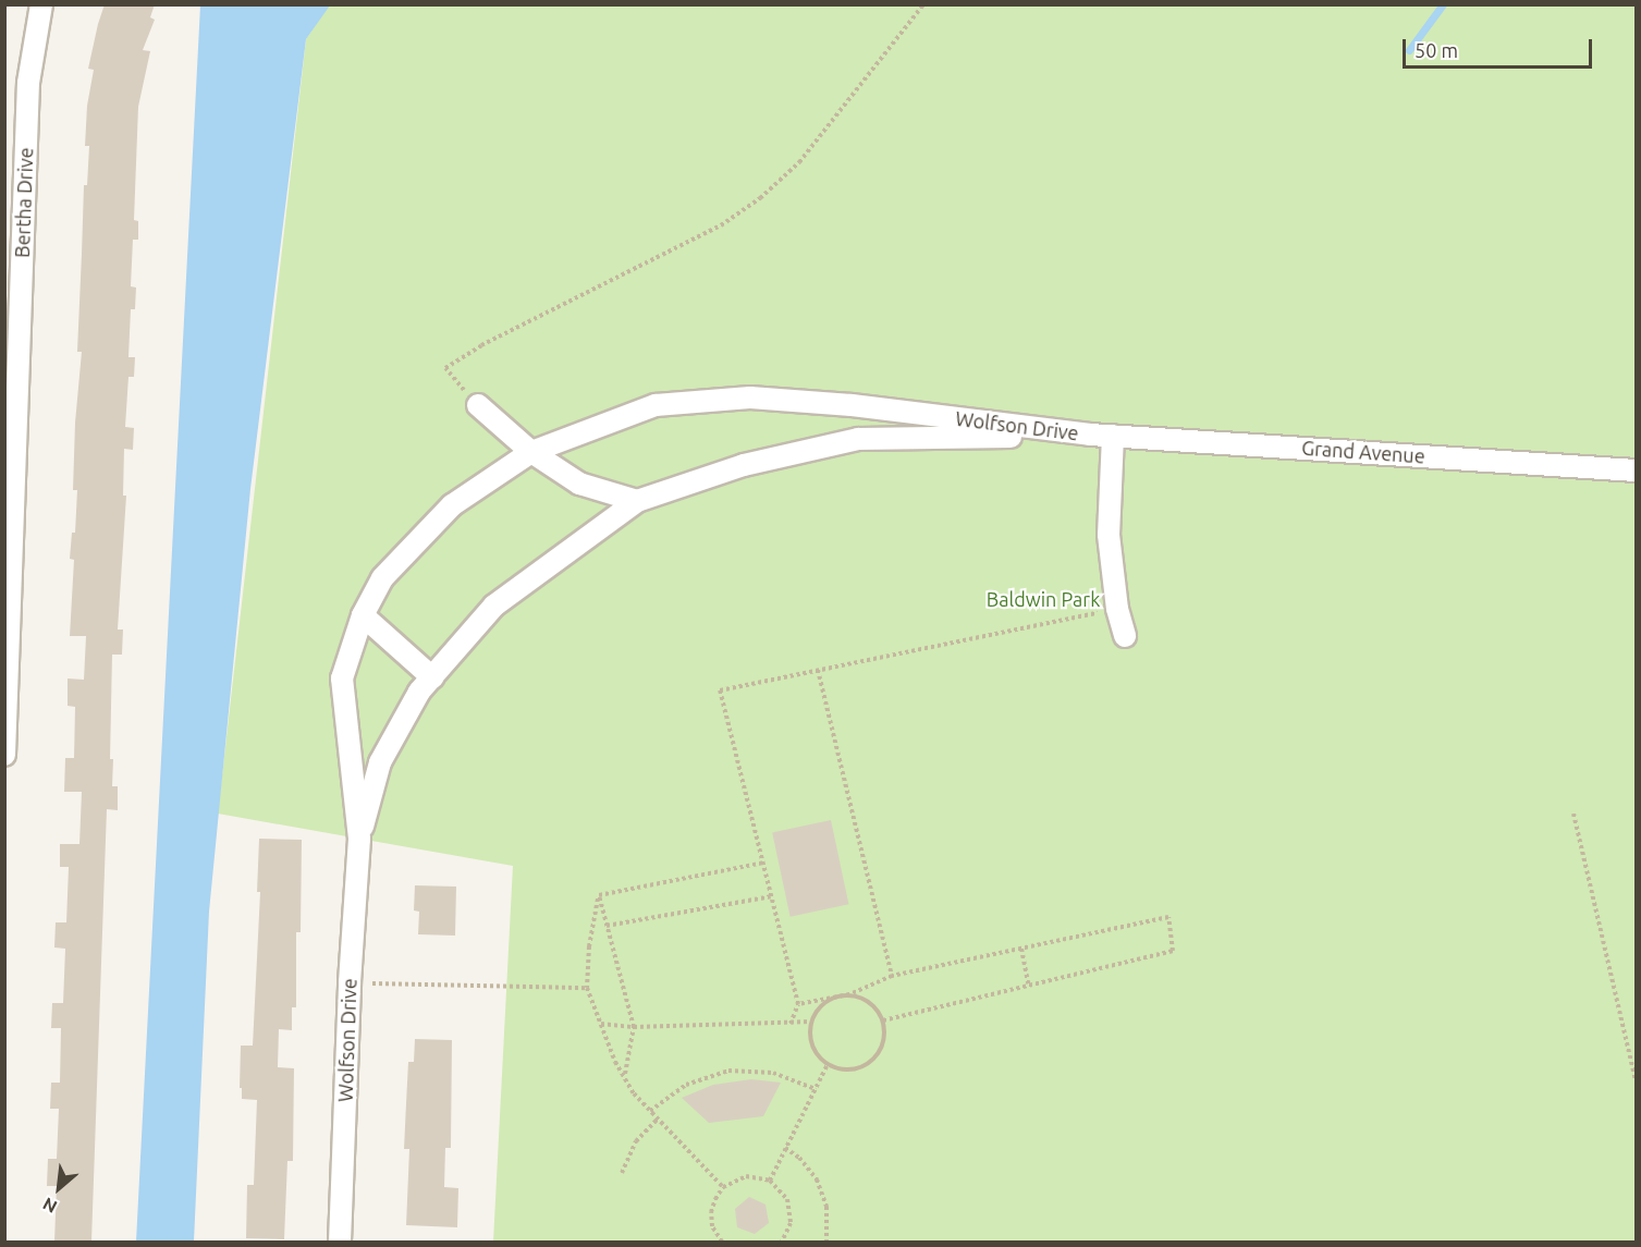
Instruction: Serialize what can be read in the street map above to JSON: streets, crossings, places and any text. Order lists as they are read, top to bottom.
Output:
{
  "streets": {
    "street": ["Bertha Drive", "Wolfson Drive", "Grand Avenue"]
  },
  "crossings": [
    ["Wolfson Drive", "Grand Avenue"]
  ],
  "parks": ["Baldwin Park"],
  "scale_bar": "50 m",
  "north": "bottom left"
}
